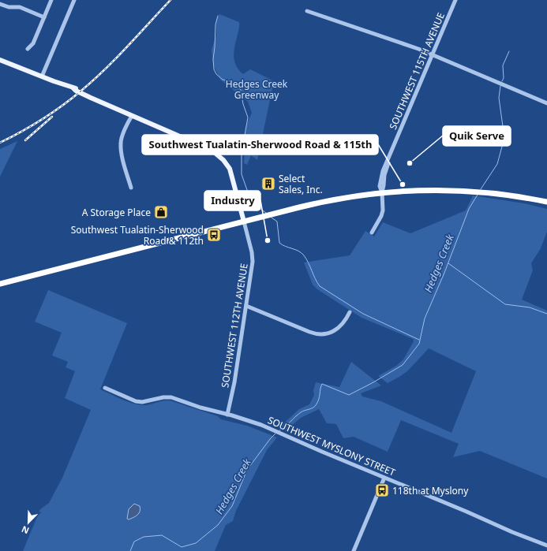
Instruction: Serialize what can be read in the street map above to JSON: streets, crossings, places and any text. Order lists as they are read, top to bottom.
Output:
{
  "streets": {
    "street": ["SOUTHWEST 115TH AVENUE", "SOUTHWEST 112TH AVENUE", "SOUTHWEST MYSLONY STREET"]
  },
  "crossings": [
    ["SOUTHWEST 112TH AVENUE", "SOUTHWEST MYSLONY STREET"]
  ],
  "water": ["Hedges Creek"],
  "parks": ["Hedges Creek Greenway"],
  "places": {
    "other": ["Quik Serve", "Southwest Tualatin-Sherwood Road & 115th", "Industry"],
    "building": ["Select Sales, Inc."],
    "shop": ["A Storage Place"],
    "bus stop": ["Southwest Tualatin-Sherwood Road & 112th", "118th at Myslony"]
  },
  "north": "bottom left"
}
